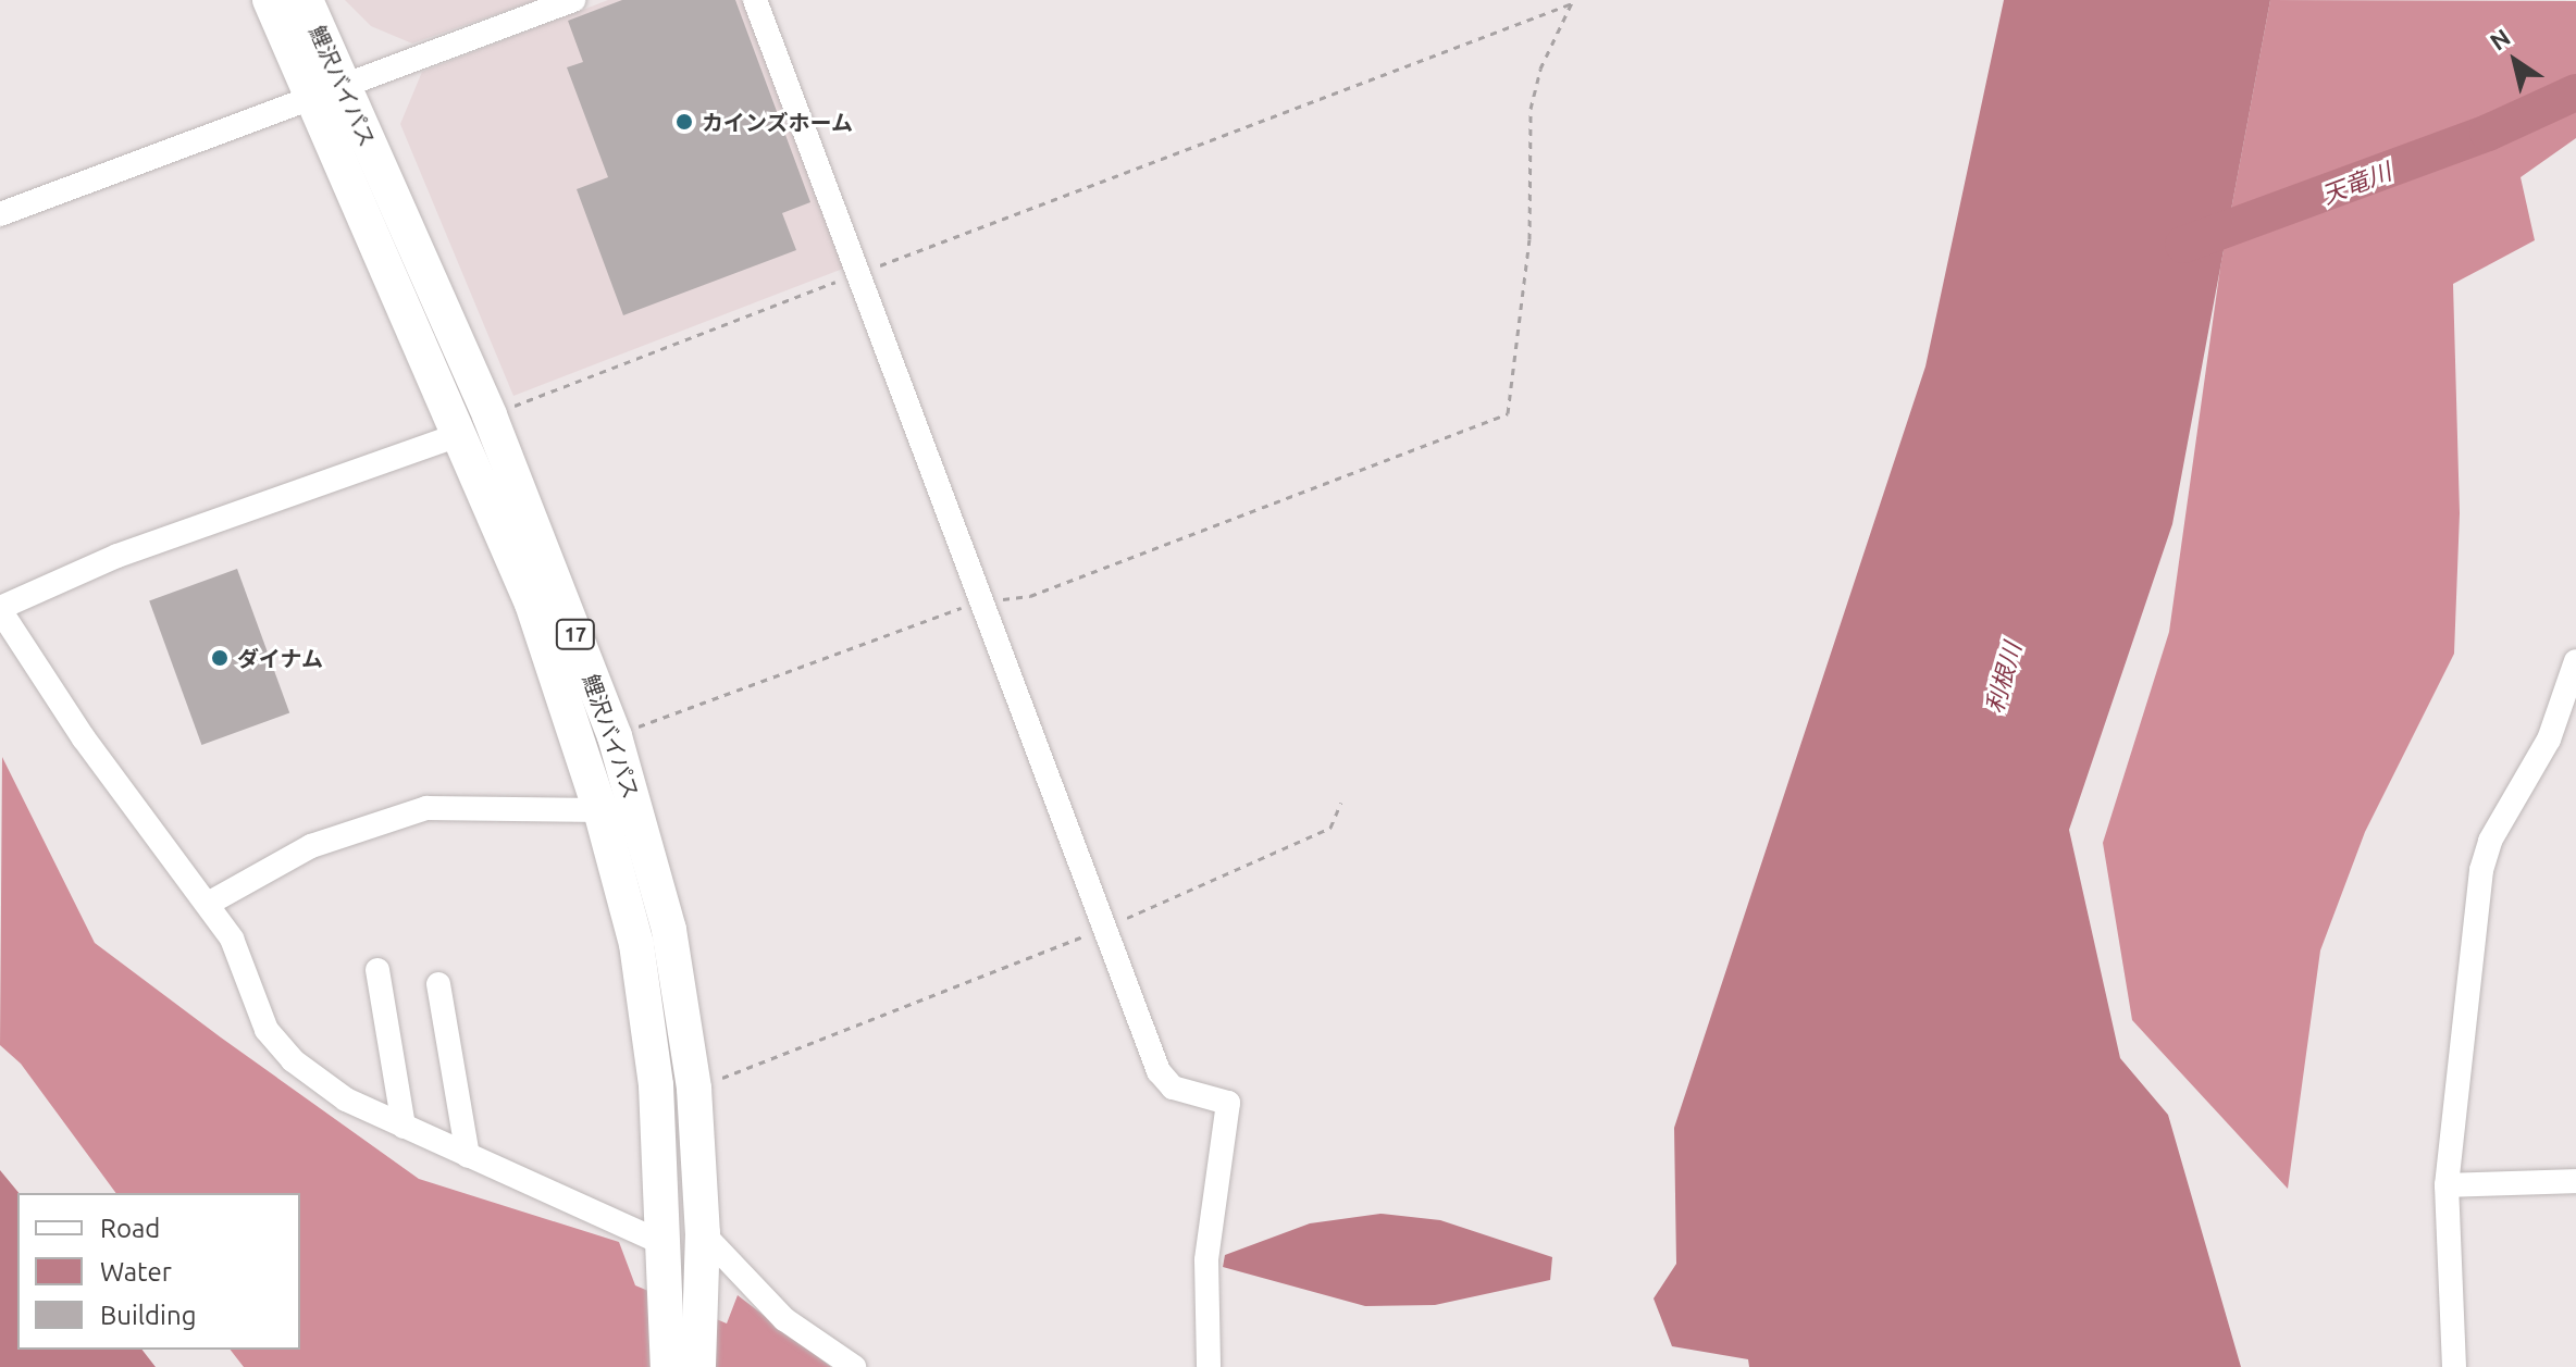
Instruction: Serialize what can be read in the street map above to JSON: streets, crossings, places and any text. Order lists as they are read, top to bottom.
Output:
{
  "streets": {
    "highway": ["鯉沢バイパス", "17"]
  },
  "water": ["天竜川", "利根川"],
  "places": ["カインズホーム", "ダイナム"],
  "legend": ["Road", "Water", "Building"],
  "north": "top left"
}
